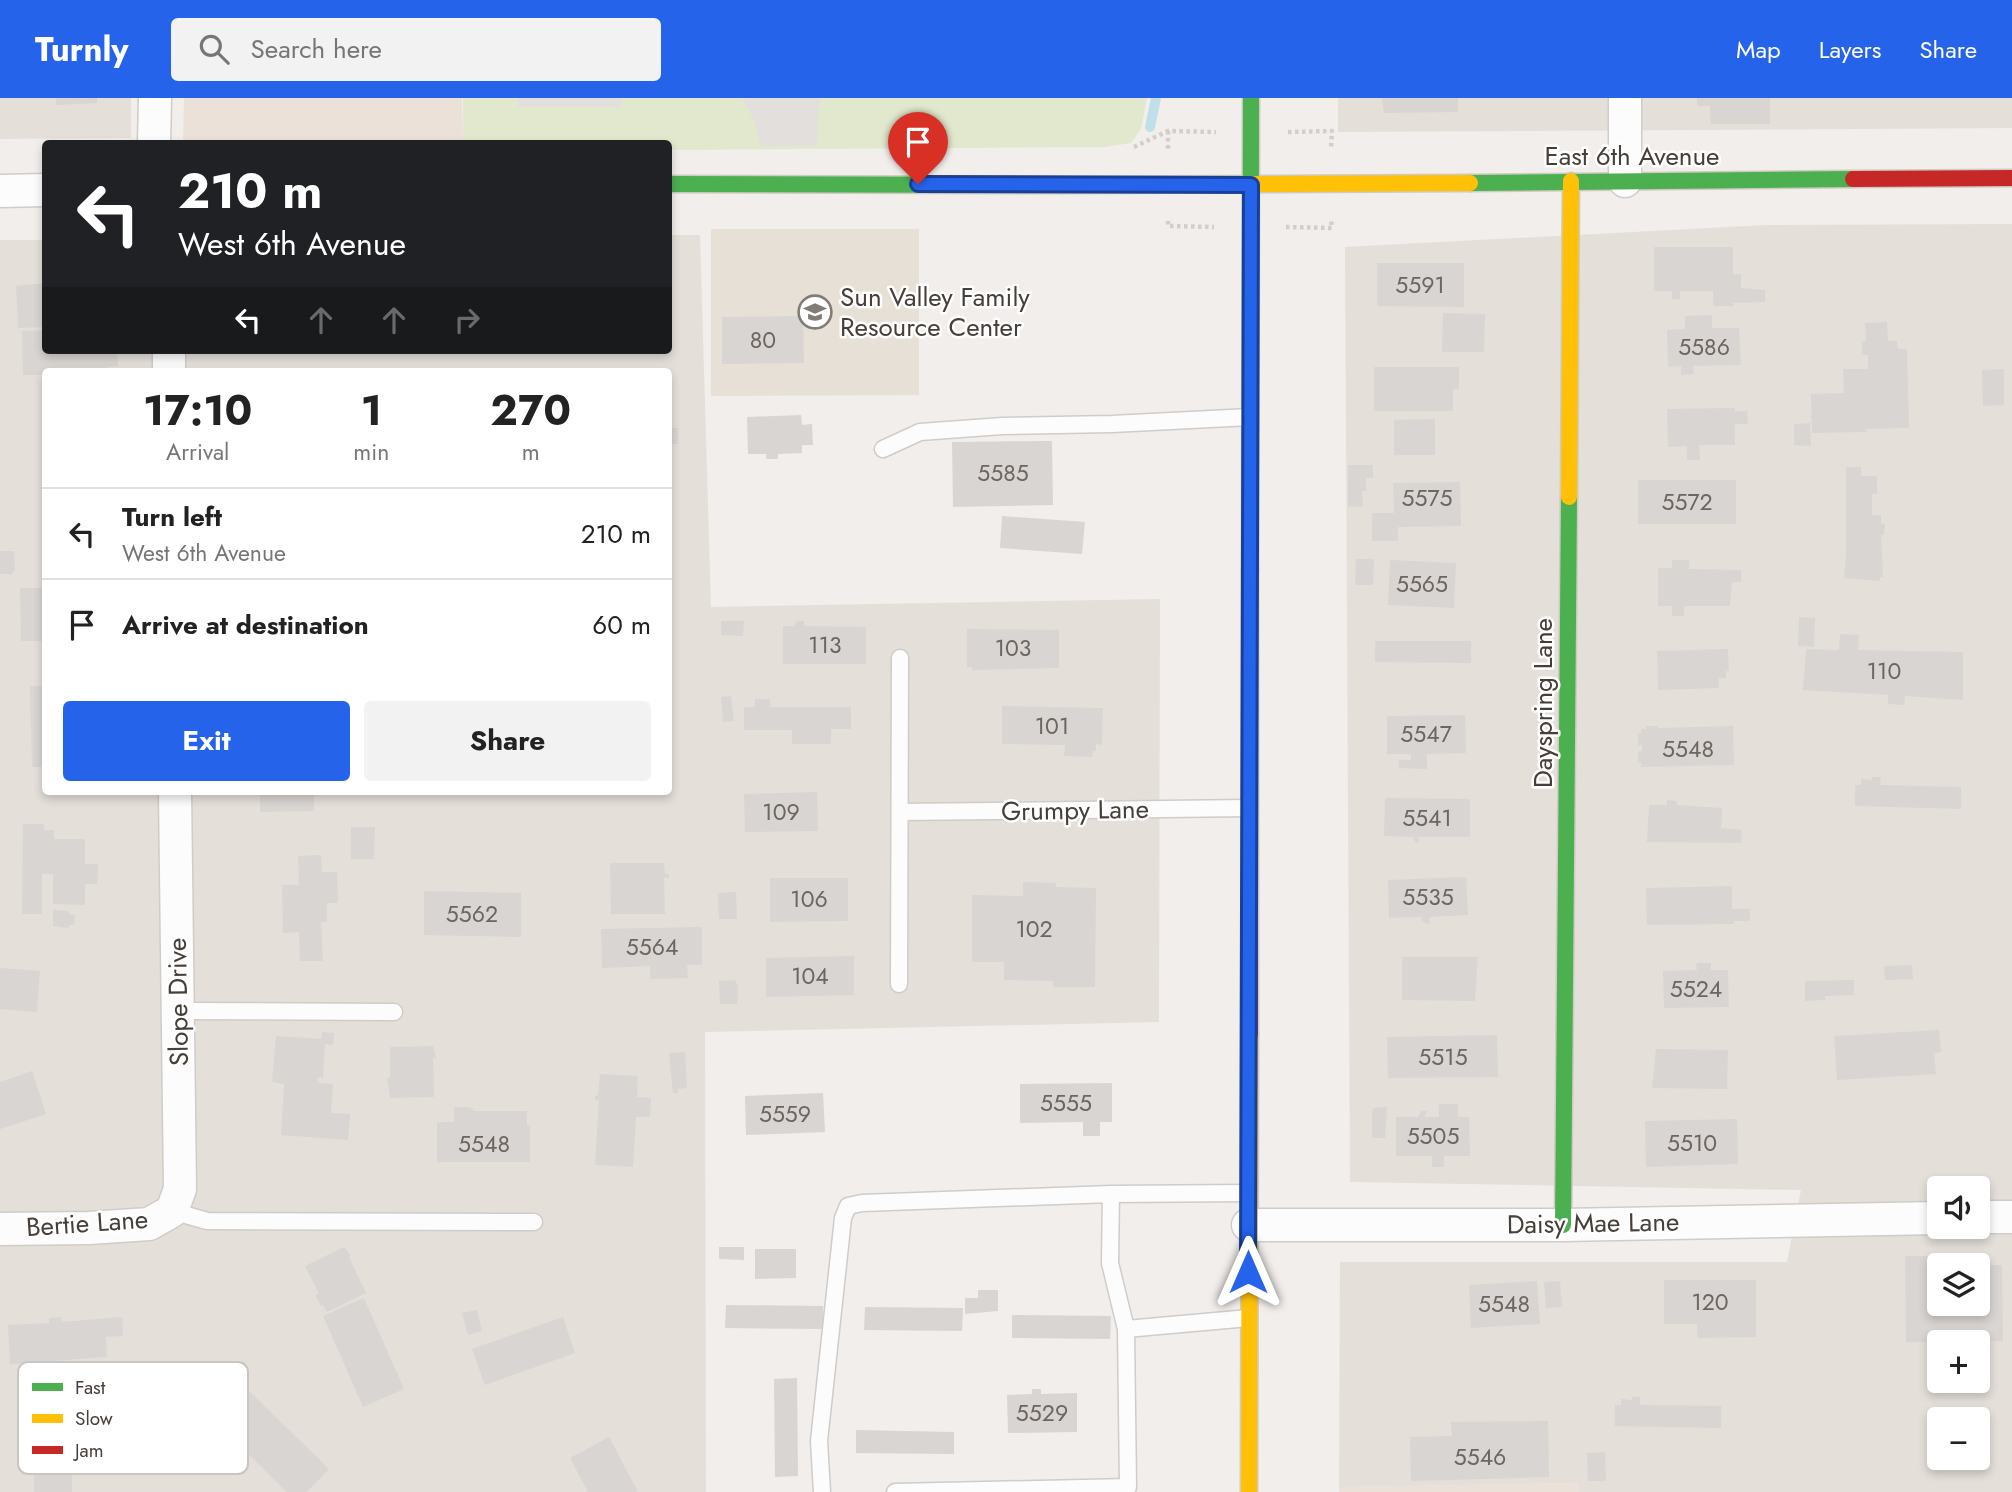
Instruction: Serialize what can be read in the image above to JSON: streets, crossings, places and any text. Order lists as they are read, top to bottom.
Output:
{
  "streets": {
    "street": [
      "East 6th Avenue",
      "Dayspring Lane",
      "Slope Drive",
      "Bertie Lane",
      "Daisy Mae Lane"
    ],
    "lane": ["Grumpy Lane"]
  },
  "crossings": [
    ["East 6th Avenue", "Dayspring Lane"],
    ["Dayspring Lane", "Daisy Mae Lane"],
    ["Slope Drive", "Bertie Lane"]
  ],
  "places": {
    "school or university": ["Sun Valley Family Resource Center"]
  },
  "house_numbers": [
    "5591",
    "80",
    "5586",
    "5585",
    "5575",
    "5572",
    "5565",
    "113",
    "103",
    "110",
    "101",
    "5547",
    "5548",
    "109",
    "5541",
    "5535",
    "106",
    "5562",
    "102",
    "5564",
    "104",
    "5524",
    "5515",
    "5555",
    "5559",
    "5505",
    "5510",
    "5548",
    "120",
    "5548",
    "5529",
    "5546"
  ],
  "legend": ["Fast", "Slow", "Jam"],
  "page": {
    "header": "Turnly",
    "search": "Search here",
    "nav": ["Map", "Layers", "Share"],
    "turn": ["210 m", "West 6th Avenue"],
    "eta": [
      "17:10",
      "Arrival",
      "1",
      "min",
      "270",
      "m"
    ],
    "list": [
      {
        "name": "Turn left",
        "note": "West 6th Avenue",
        "value": "210 m"
      },
      {
        "name": "Arrive at destination",
        "value": "60 m"
      }
    ],
    "buttons": ["Exit", "Share"],
    "map_buttons": ["+", "−"]
  }
}
